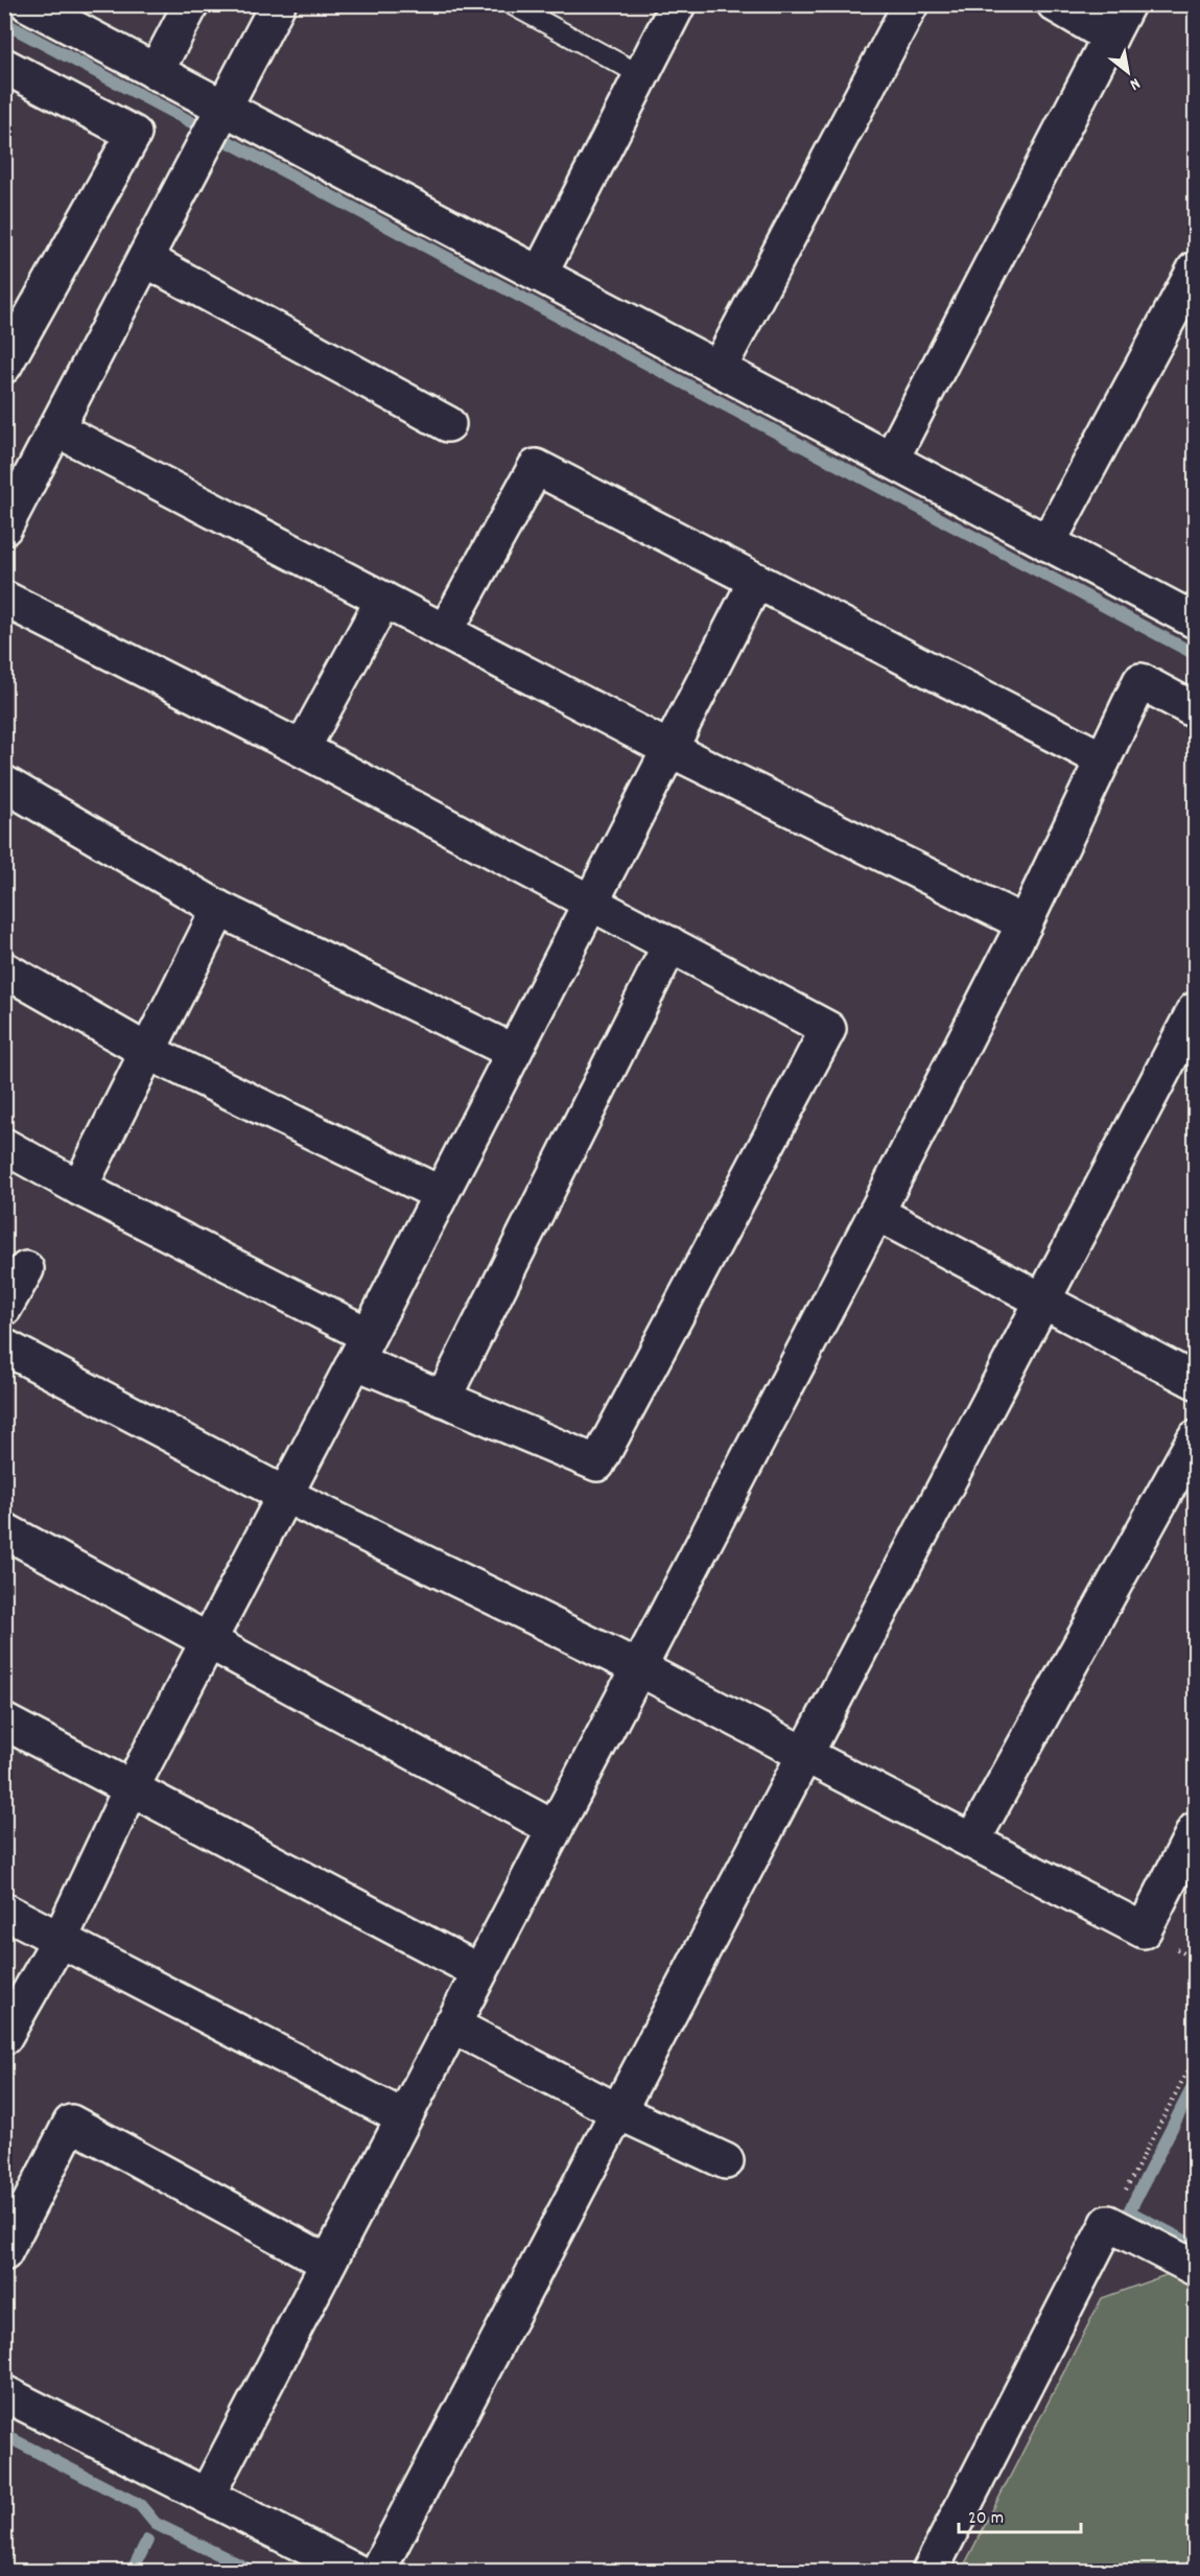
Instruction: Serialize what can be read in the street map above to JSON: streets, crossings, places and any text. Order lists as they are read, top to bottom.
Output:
{
  "scale_bar": "20 m",
  "north": "bottom right"
}
